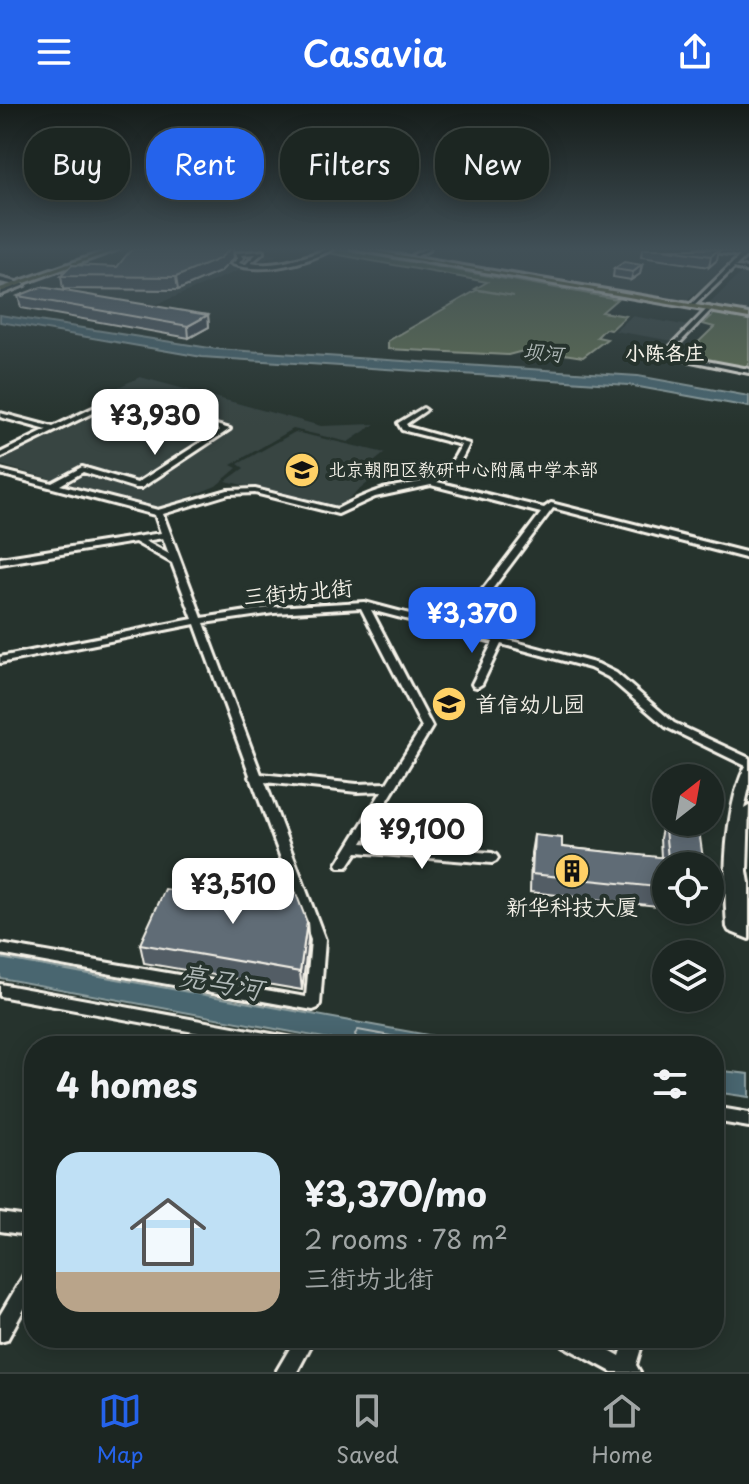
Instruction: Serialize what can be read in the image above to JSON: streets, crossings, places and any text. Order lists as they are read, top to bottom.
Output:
{
  "streets": {
    "street": ["三街坊北街"]
  },
  "districts": ["小陈各庄"],
  "water": ["坝河", "亮马河"],
  "places": {
    "school or university": ["北京朝阳区教研中心附属中学本部", "首信幼儿园"],
    "building": ["新华科技大厦"]
  },
  "north": "top right",
  "page": {
    "header": "Casavia",
    "chip": [
      "Buy",
      "Rent",
      "Filters",
      "New"
    ],
    "price": [
      "¥3,930",
      "¥3,370",
      "¥9,100",
      "¥3,510"
    ],
    "heading": "4 homes",
    "list": [
      {
        "name": "¥3,370/mo",
        "note": "2 rooms · 78 m² · 三街坊北街"
      }
    ],
    "tabs": ["Map", "Saved", "Home"]
  }
}
